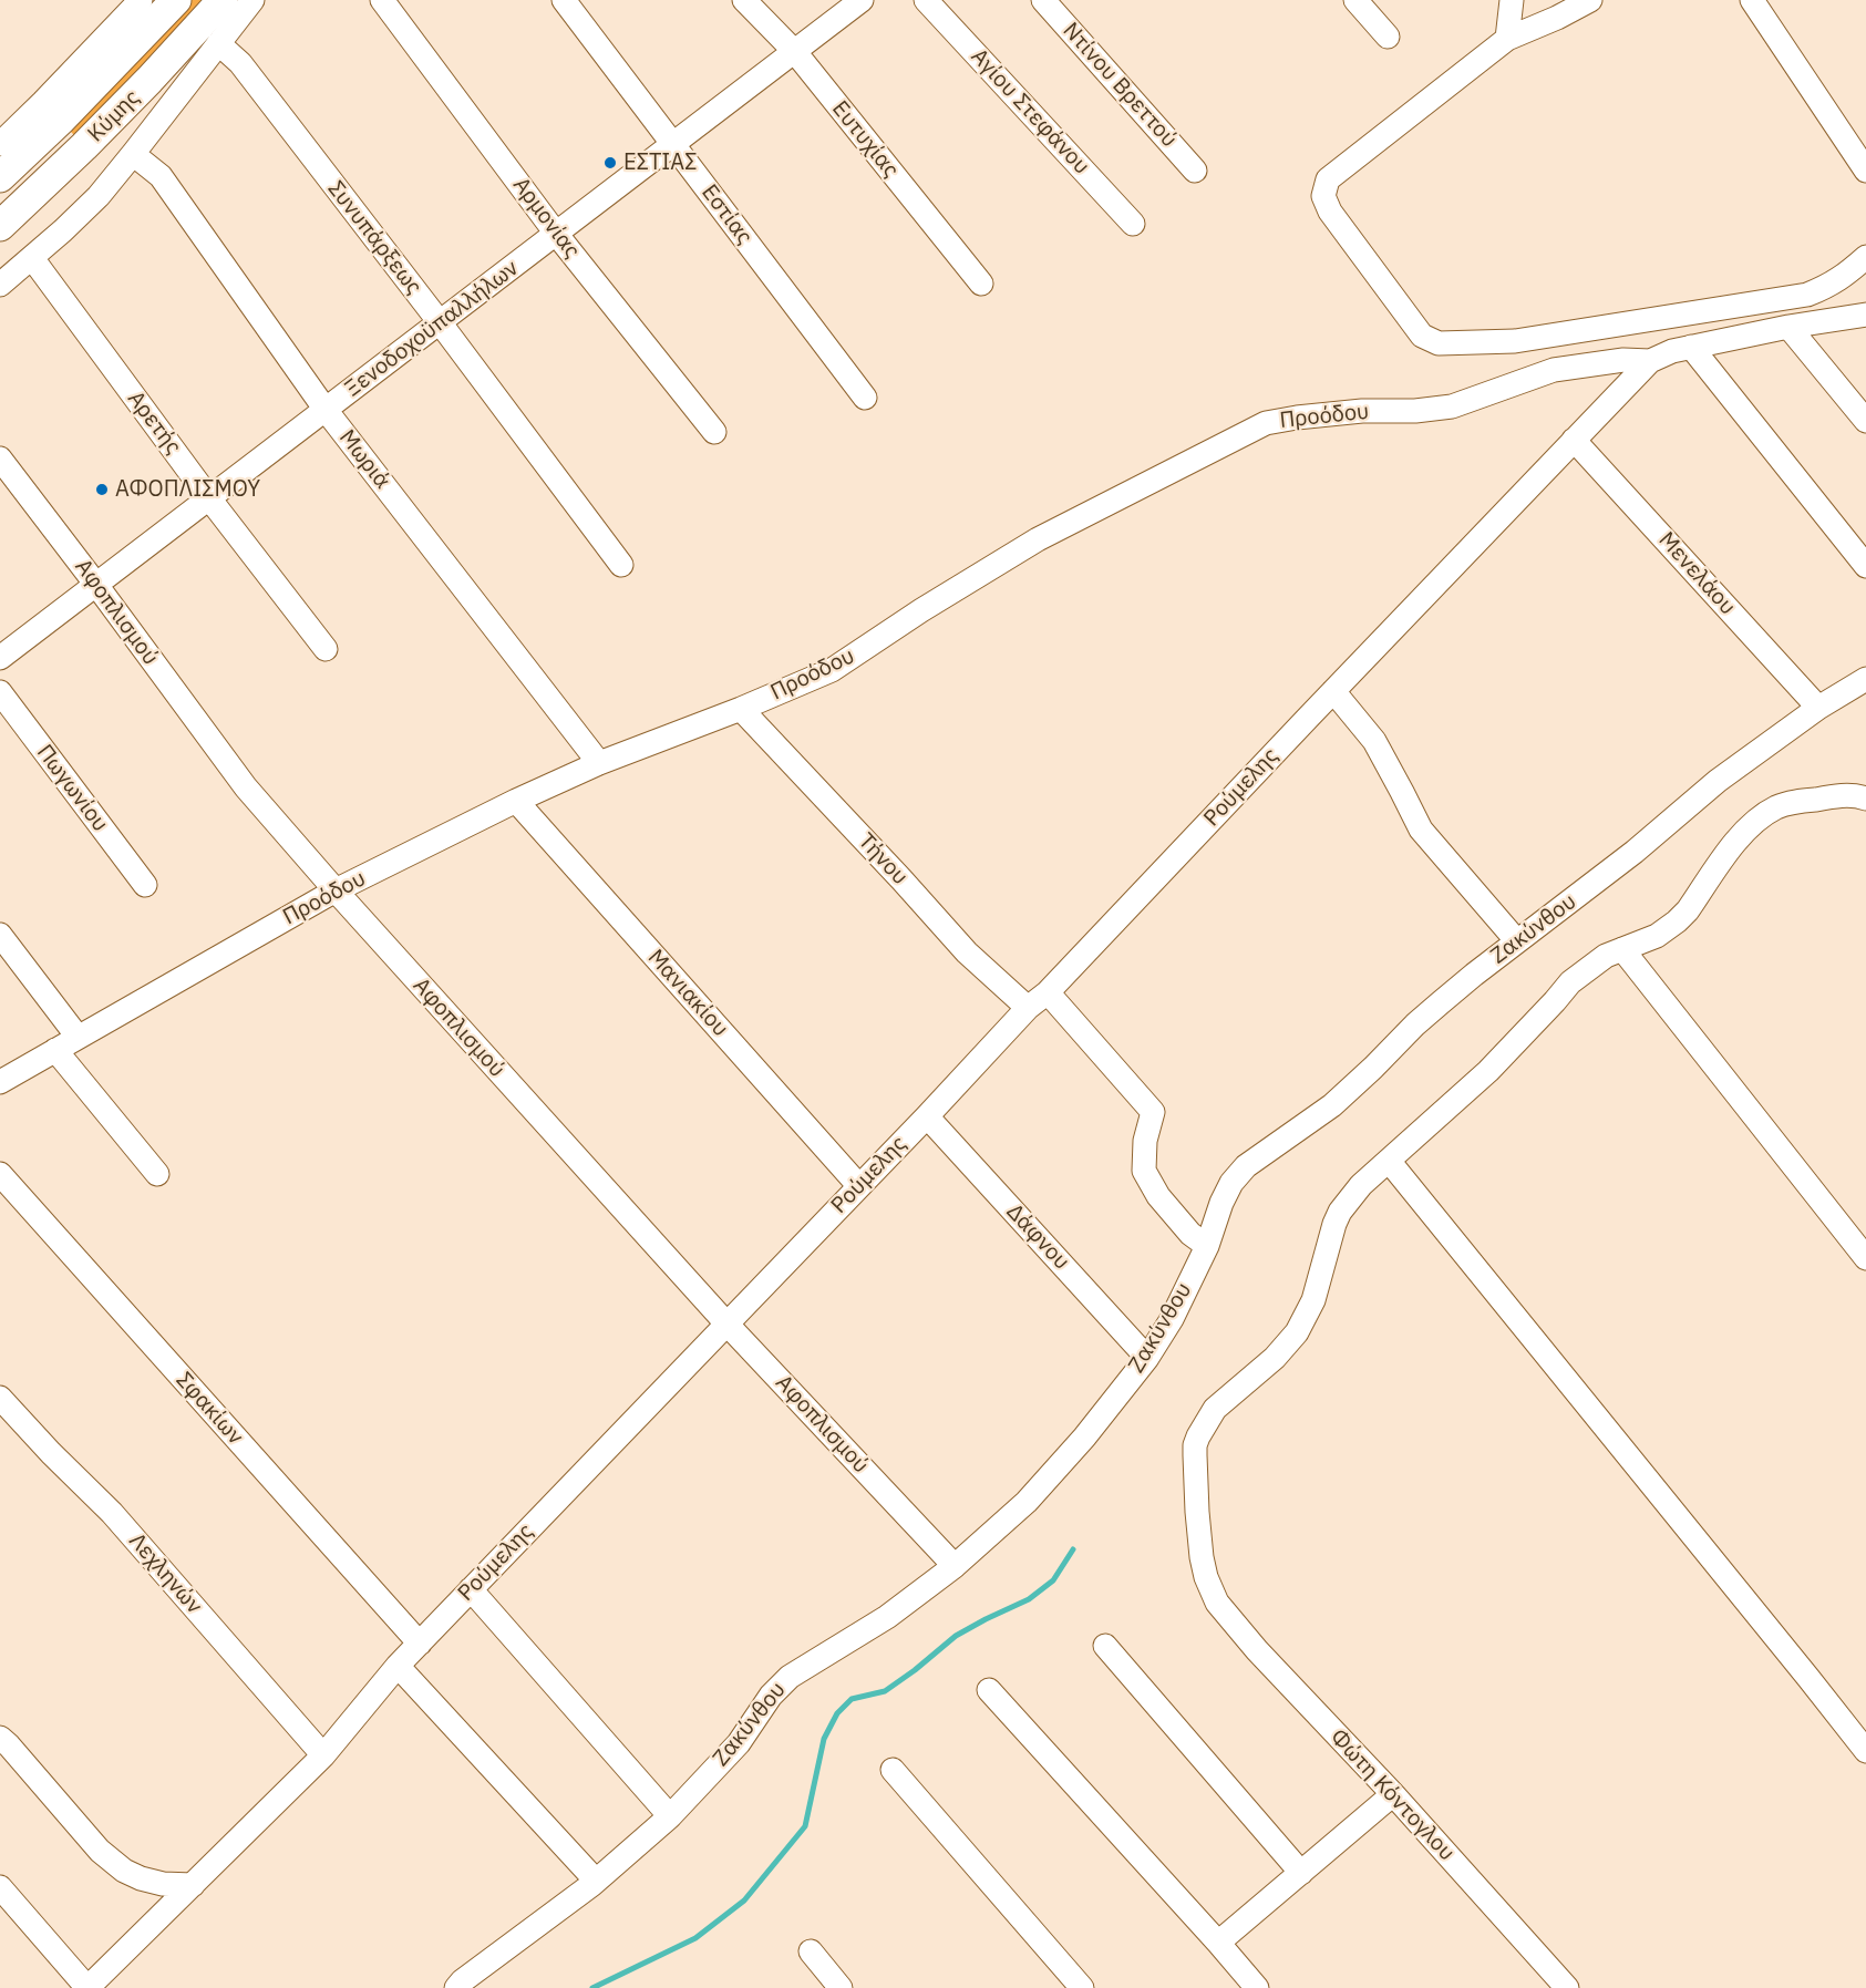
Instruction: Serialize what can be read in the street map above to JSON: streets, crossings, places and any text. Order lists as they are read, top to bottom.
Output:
{
  "streets": {
    "main road": ["Κύμης"],
    "street": [
      "Ντίνου Βρεττού",
      "Αγίου Στεφάνου",
      "Ευτυχίας",
      "Εστίας",
      "Αρμονίας",
      "Συνυπάρξεως",
      "Ξενοδοχοϋπαλλήλων",
      "Προόδου",
      "Αρετής",
      "Μωριά",
      "Μενελάου",
      "Αφοπλισμού",
      "Ρούμελης",
      "Πωγωνίου",
      "Τήνου",
      "Ζακύνθου",
      "Μανιακίου",
      "Δάφνου",
      "Σφακίων",
      "Λεχληνών",
      "Φώτη Κόντογλου"
    ]
  },
  "crossings": [
    ["Ευτυχίας", "Ξενοδοχοϋπαλλήλων"],
    ["Εστίας", "Ξενοδοχοϋπαλλήλων"],
    ["Αρμονίας", "Ξενοδοχοϋπαλλήλων"],
    ["Συνυπάρξεως", "Ξενοδοχοϋπαλλήλων"],
    ["Ξενοδοχοϋπαλλήλων", "Αρετής"],
    ["Ξενοδοχοϋπαλλήλων", "Μωριά"],
    ["Ξενοδοχοϋπαλλήλων", "Αφοπλισμού"],
    ["Προόδου", "Μωριά"],
    ["Προόδου", "Αφοπλισμού"],
    ["Προόδου", "Ρούμελης"],
    ["Προόδου", "Τήνου"],
    ["Προόδου", "Μανιακίου"],
    ["Μενελάου", "Ρούμελης"],
    ["Μενελάου", "Ζακύνθου"],
    ["Αφοπλισμού", "Ρούμελης"],
    ["Αφοπλισμού", "Ζακύνθου"],
    ["Ρούμελης", "Τήνου"],
    ["Ρούμελης", "Μανιακίου"],
    ["Ρούμελης", "Δάφνου"],
    ["Ρούμελης", "Σφακίων"],
    ["Ρούμελης", "Λεχληνών"],
    ["Ζακύνθου", "Δάφνου"]
  ],
  "places": ["ΕΣΤΙΑΣ", "ΑΦΟΠΛΙΣΜΟΥ"]
}
